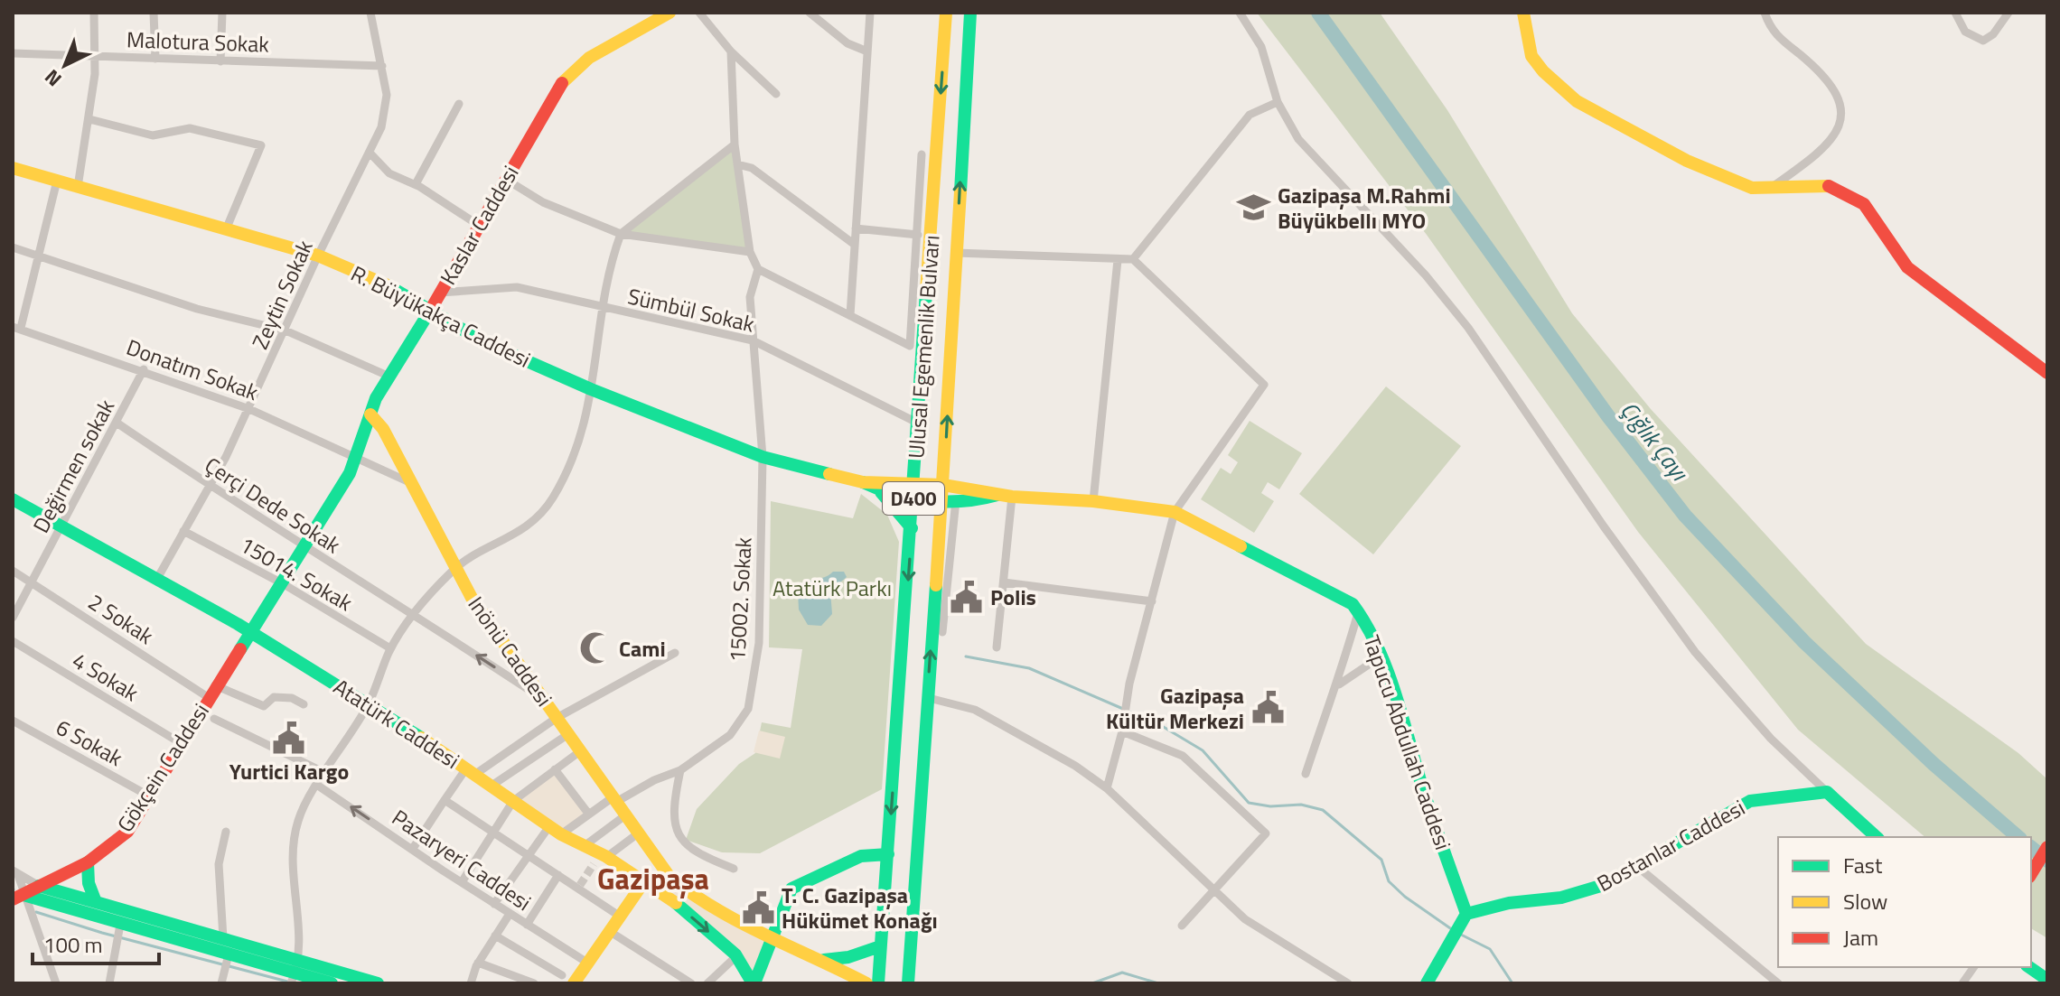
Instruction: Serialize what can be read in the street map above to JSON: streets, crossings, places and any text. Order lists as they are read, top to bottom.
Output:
{
  "streets": {
    "main road": [
      "Kaslar Caddesi",
      "R. Büyükakça Caddesi",
      "Ulusal Egemenlik Bulvarı",
      "D400",
      "Inönü Caddesi",
      "Atatürk Caddesi",
      "Tapucu Abdullah Caddesi",
      "Gökçein Caddesi",
      "Bostanlar Caddesi"
    ],
    "street": [
      "Malotura Sokak",
      "Zeytin Sokak",
      "Sümbül Sokak",
      "Donatım Sokak",
      "Değirmen sokak",
      "Çerçi Dede Sokak",
      "15014. Sokak",
      "15002. Sokak",
      "2 Sokak",
      "4 Sokak",
      "6 Sokak",
      "Pazaryeri Caddesi"
    ]
  },
  "crossings": [
    ["Malotura Sokak", "Zeytin Sokak"],
    ["Kaslar Caddesi", "Sümbül Sokak"],
    ["Kaslar Caddesi", "R. Büyükakça Caddesi"],
    ["Kaslar Caddesi", "Donatım Sokak"],
    ["Kaslar Caddesi", "Çerçi Dede Sokak"],
    ["Kaslar Caddesi", "15014. Sokak"],
    ["Kaslar Caddesi", "Inönü Caddesi"],
    ["Kaslar Caddesi", "Atatürk Caddesi"],
    ["Kaslar Caddesi", "Gökçein Caddesi"],
    ["Zeytin Sokak", "R. Büyükakça Caddesi"],
    ["Zeytin Sokak", "Donatım Sokak"],
    ["Zeytin Sokak", "Çerçi Dede Sokak"],
    ["Zeytin Sokak", "15014. Sokak"],
    ["Zeytin Sokak", "Atatürk Caddesi"],
    ["Sümbül Sokak", "Ulusal Egemenlik Bulvarı"],
    ["Sümbül Sokak", "15002. Sokak"],
    ["R. Büyükakça Caddesi", "Ulusal Egemenlik Bulvarı"],
    ["R. Büyükakça Caddesi", "15002. Sokak"],
    ["R. Büyükakça Caddesi", "Tapucu Abdullah Caddesi"],
    ["Ulusal Egemenlik Bulvarı", "Tapucu Abdullah Caddesi"],
    ["Donatım Sokak", "Değirmen sokak"],
    ["Donatım Sokak", "Inönü Caddesi"],
    ["Değirmen sokak", "Çerçi Dede Sokak"],
    ["Değirmen sokak", "2 Sokak"],
    ["Değirmen sokak", "Atatürk Caddesi"],
    ["Çerçi Dede Sokak", "Inönü Caddesi"],
    ["15002. Sokak", "Inönü Caddesi"],
    ["15002. Sokak", "Atatürk Caddesi"],
    ["15002. Sokak", "Pazaryeri Caddesi"],
    ["2 Sokak", "Gökçein Caddesi"],
    ["4 Sokak", "Gökçein Caddesi"],
    ["Atatürk Caddesi", "Gökçein Caddesi"],
    ["6 Sokak", "Gökçein Caddesi"],
    ["Tapucu Abdullah Caddesi", "Bostanlar Caddesi"]
  ],
  "one_way": ["Pazaryeri Caddesi"],
  "districts": ["Gazipaşa"],
  "water": ["Çığlık Çayı"],
  "parks": ["Atatürk Parkı"],
  "places": {
    "school or university": ["Gazipaşa M.Rahmi Büyükbellı MYO"],
    "public building": [
      "Polis",
      "Gazipaşa Kültür Merkezi",
      "Yurtici Kargo",
      "T. C. Gazipaşa Hükümet Konağı"
    ],
    "mosque": ["Cami"]
  },
  "legend": ["Fast", "Slow", "Jam"],
  "scale_bar": "100 m",
  "north": "bottom left"
}
